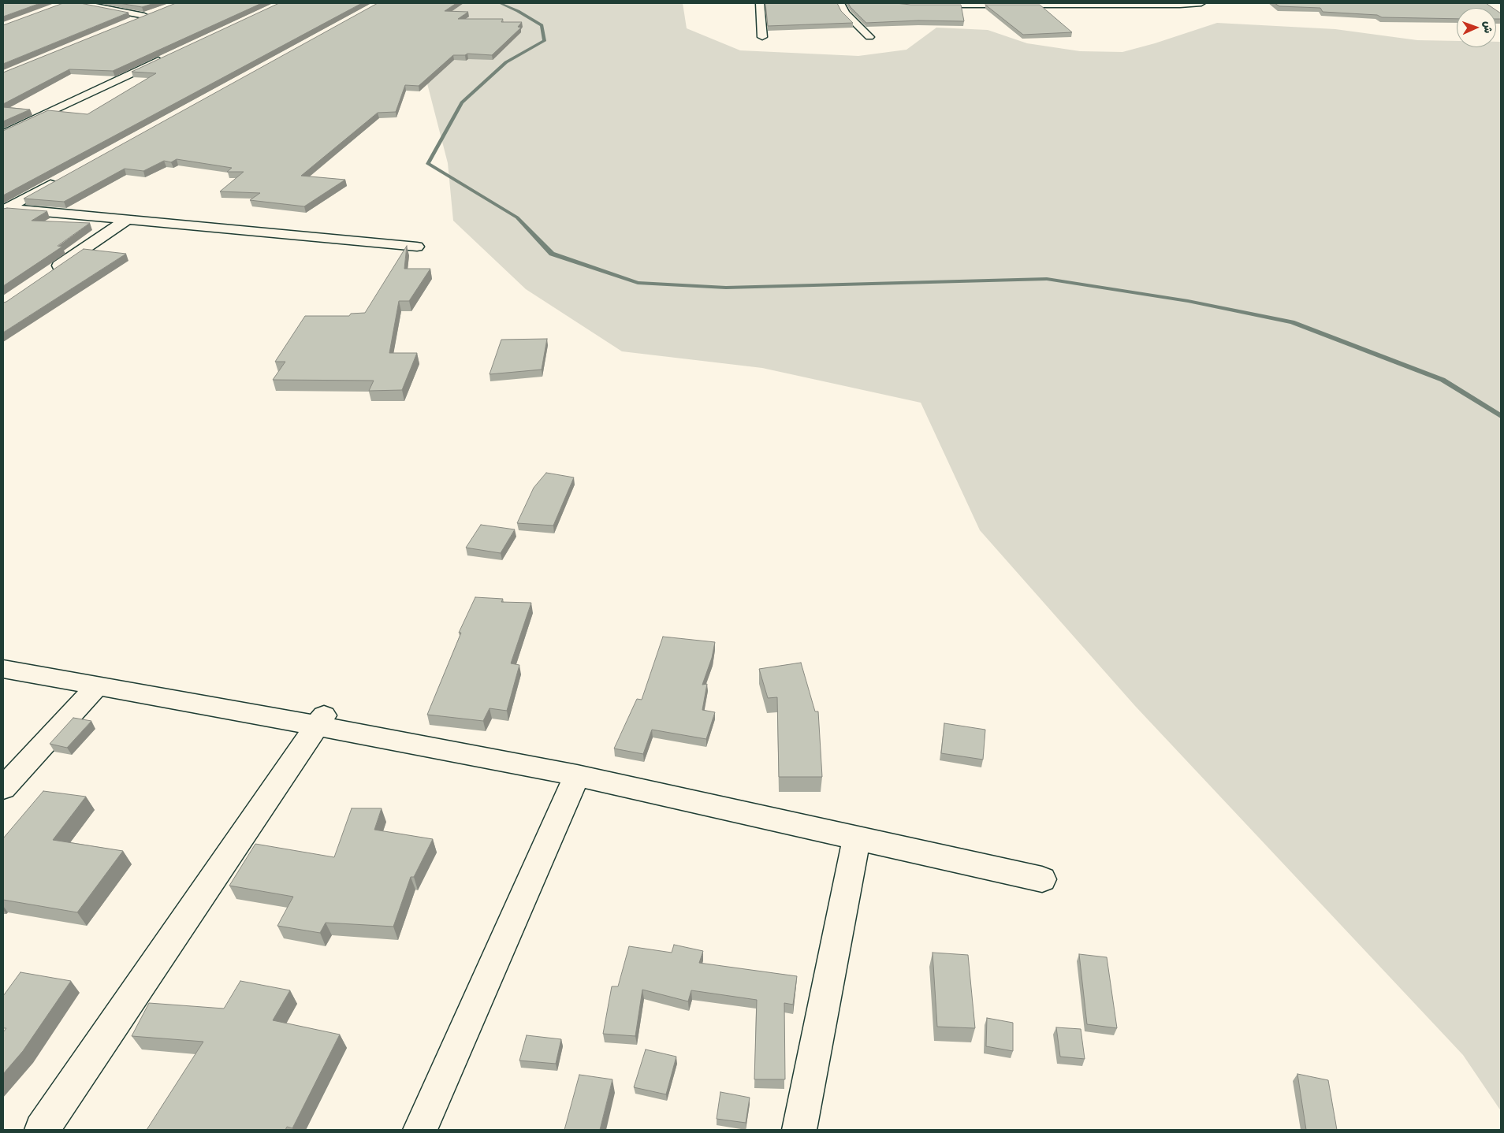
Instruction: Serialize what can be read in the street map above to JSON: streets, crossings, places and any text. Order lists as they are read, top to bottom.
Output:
{
  "north": "right"
}
